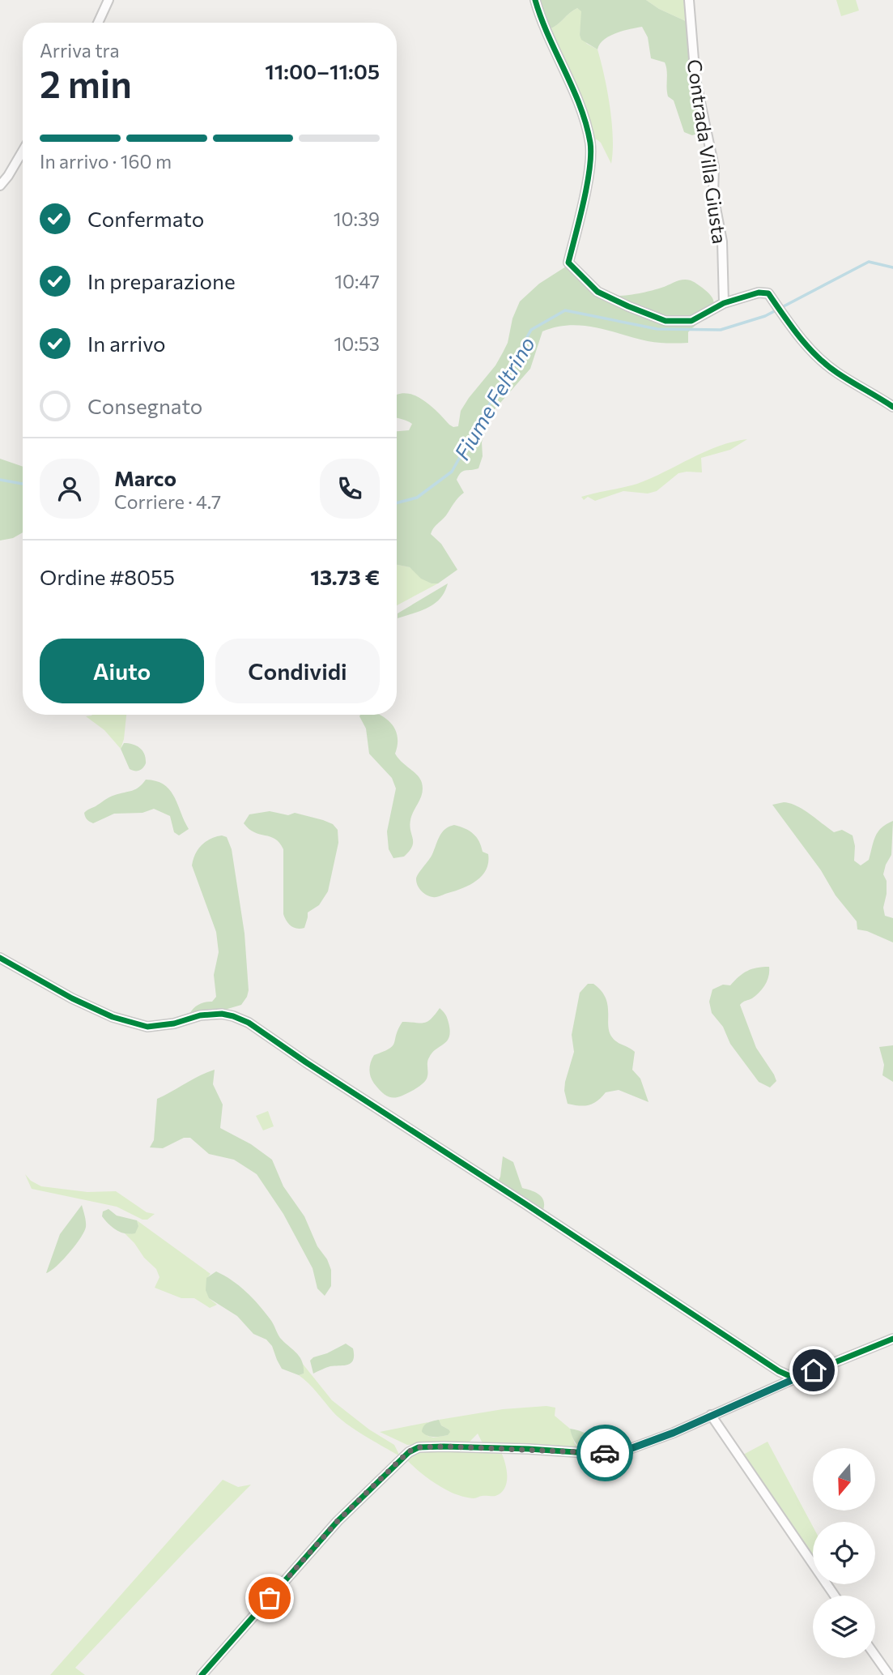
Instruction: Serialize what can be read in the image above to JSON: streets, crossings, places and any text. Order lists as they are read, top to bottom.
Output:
{
  "streets": {
    "street": ["Contrada Villa Giusta"]
  },
  "water": ["Fiume Feltrino"],
  "north": "bottom",
  "page": {
    "heading": ["2 min", "Arriva tra", "11:00–11:05"],
    "panel": [
      "Marco",
      "Corriere · 4.7",
      "Ordine #8055",
      "13.73 €"
    ],
    "bar": "In arrivo · 160 m",
    "list": [
      ["Confermato", "10:39"],
      ["In preparazione", "10:47"],
      ["In arrivo", "10:53"],
      "Consegnato"
    ],
    "buttons": ["Aiuto", "Condividi"]
  }
}
